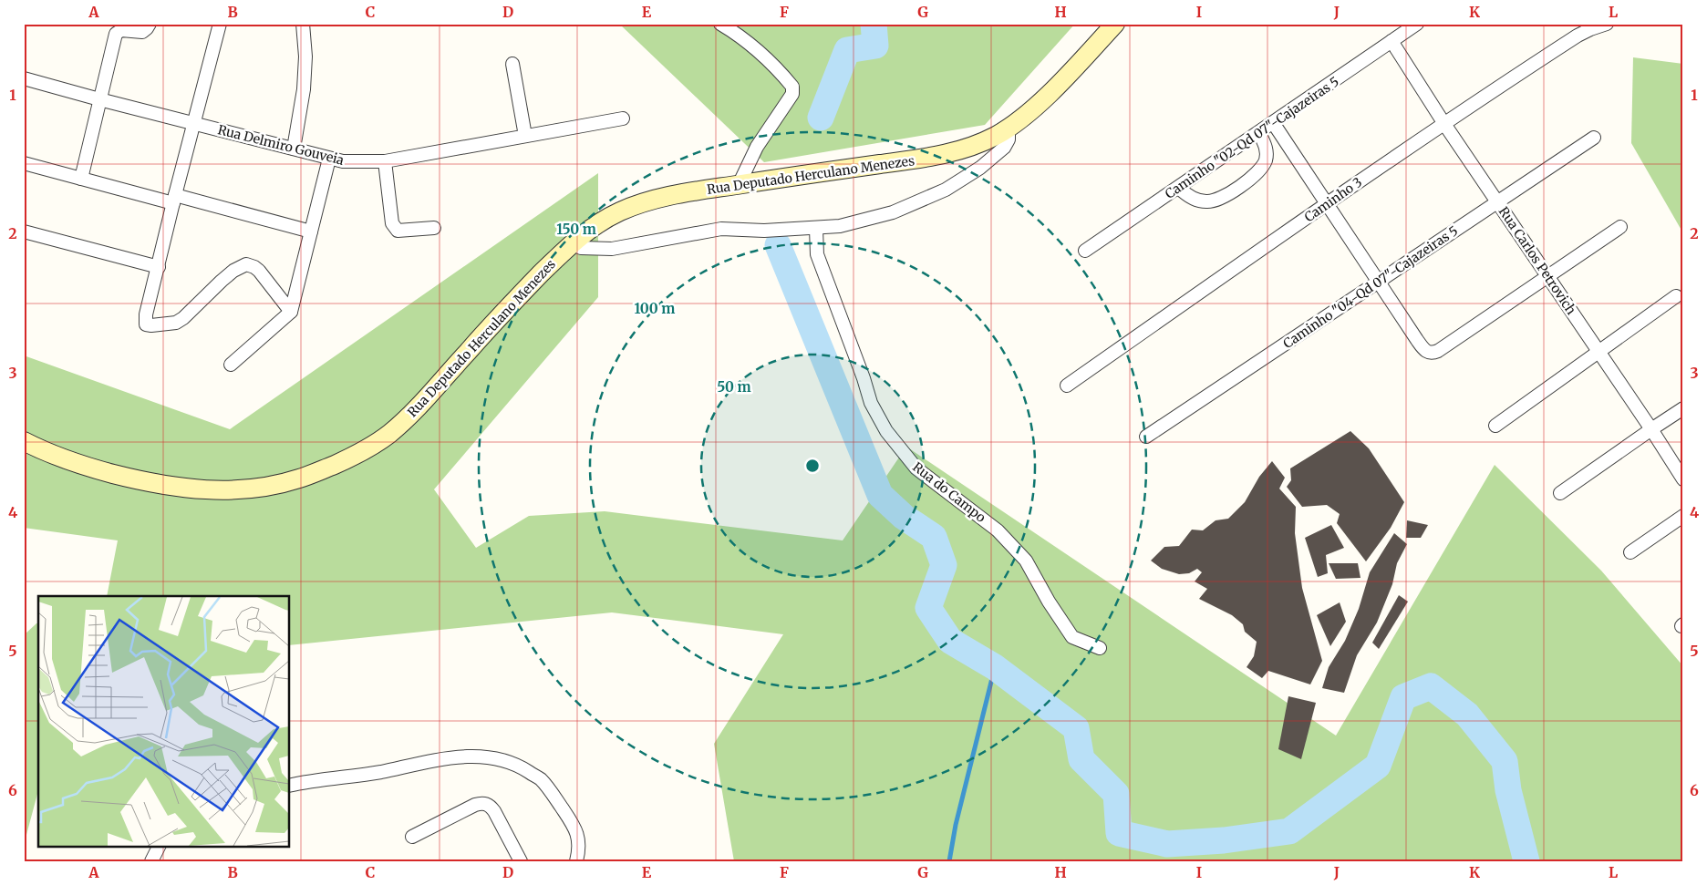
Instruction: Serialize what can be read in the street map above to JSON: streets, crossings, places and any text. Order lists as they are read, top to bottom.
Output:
{
  "streets": {
    "main road": ["Rua Deputado Herculano Menezes"],
    "street": [
      "Caminho \"02-Qd 07\"-Cajazeiras 5",
      "Rua Delmiro Gouveia",
      "Caminho 3",
      "Rua Carlos Petrovich",
      "Caminho \"04-Qd 07\"-Cajazeiras 5",
      "Rua do Campo"
    ]
  },
  "crossings": [
    ["Caminho \"02-Qd 07\"-Cajazeiras 5", "Rua Carlos Petrovich"],
    ["Caminho 3", "Rua Carlos Petrovich"],
    ["Rua Carlos Petrovich", "Caminho \"04-Qd 07\"-Cajazeiras 5"]
  ],
  "grid": {
    "columns": [
      "A",
      "B",
      "C",
      "D",
      "E",
      "F",
      "G",
      "H",
      "I",
      "J",
      "K",
      "L"
    ],
    "rows": [
      "1",
      "2",
      "3",
      "4",
      "5",
      "6"
    ]
  },
  "rings": ["150 m", "100 m", "50 m"]
}
